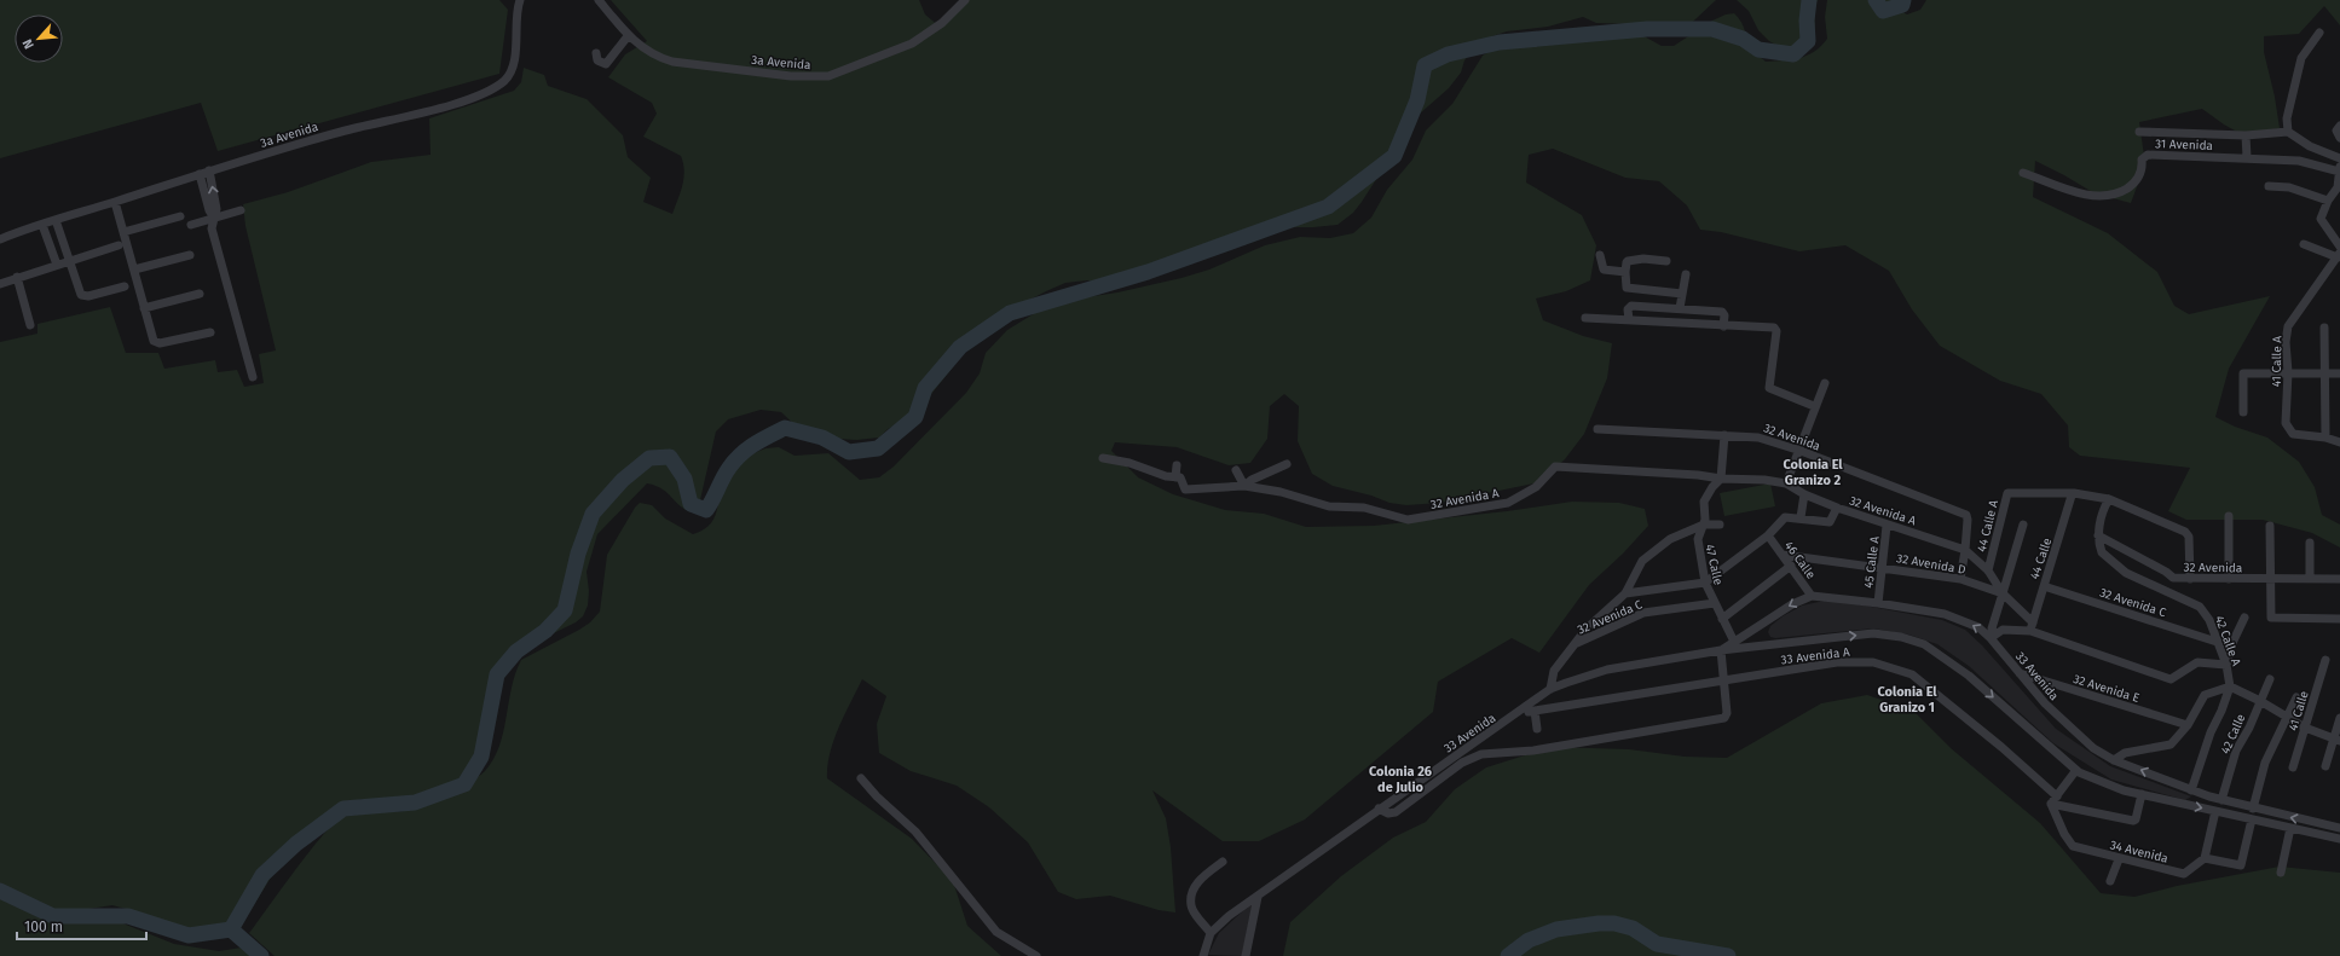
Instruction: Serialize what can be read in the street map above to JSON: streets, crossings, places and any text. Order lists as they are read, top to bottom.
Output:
{
  "streets": {
    "street": [
      "3a Avenida",
      "31 Avenida",
      "41 Calle A",
      "32 Avenida",
      "32 Avenida A",
      "44 Calle A",
      "44 Calle",
      "46 Calle",
      "45 Calle A",
      "32 Avenida D",
      "47 Calle",
      "32 Avenida C",
      "42 Calle A",
      "33 Avenida A",
      "33 Avenida",
      "32 Avenida E",
      "41 Calle",
      "42 Calle",
      "34 Avenida"
    ]
  },
  "crossings": [
    ["32 Avenida", "32 Avenida A"],
    ["32 Avenida", "42 Calle A"],
    ["32 Avenida A", "45 Calle A"],
    ["32 Avenida A", "47 Calle"],
    ["44 Calle A", "44 Calle"],
    ["44 Calle", "32 Avenida C"],
    ["46 Calle", "32 Avenida D"],
    ["46 Calle", "33 Avenida"],
    ["45 Calle A", "32 Avenida D"],
    ["45 Calle A", "33 Avenida"],
    ["47 Calle", "32 Avenida C"],
    ["47 Calle", "33 Avenida"],
    ["32 Avenida C", "42 Calle A"],
    ["33 Avenida A", "33 Avenida"],
    ["33 Avenida", "32 Avenida E"],
    ["33 Avenida", "42 Calle"]
  ],
  "districts": ["Colonia El Granizo 2", "Colonia El Granizo 1", "Colonia 26 de Julio"],
  "scale_bar": "100 m",
  "north": "bottom left"
}
